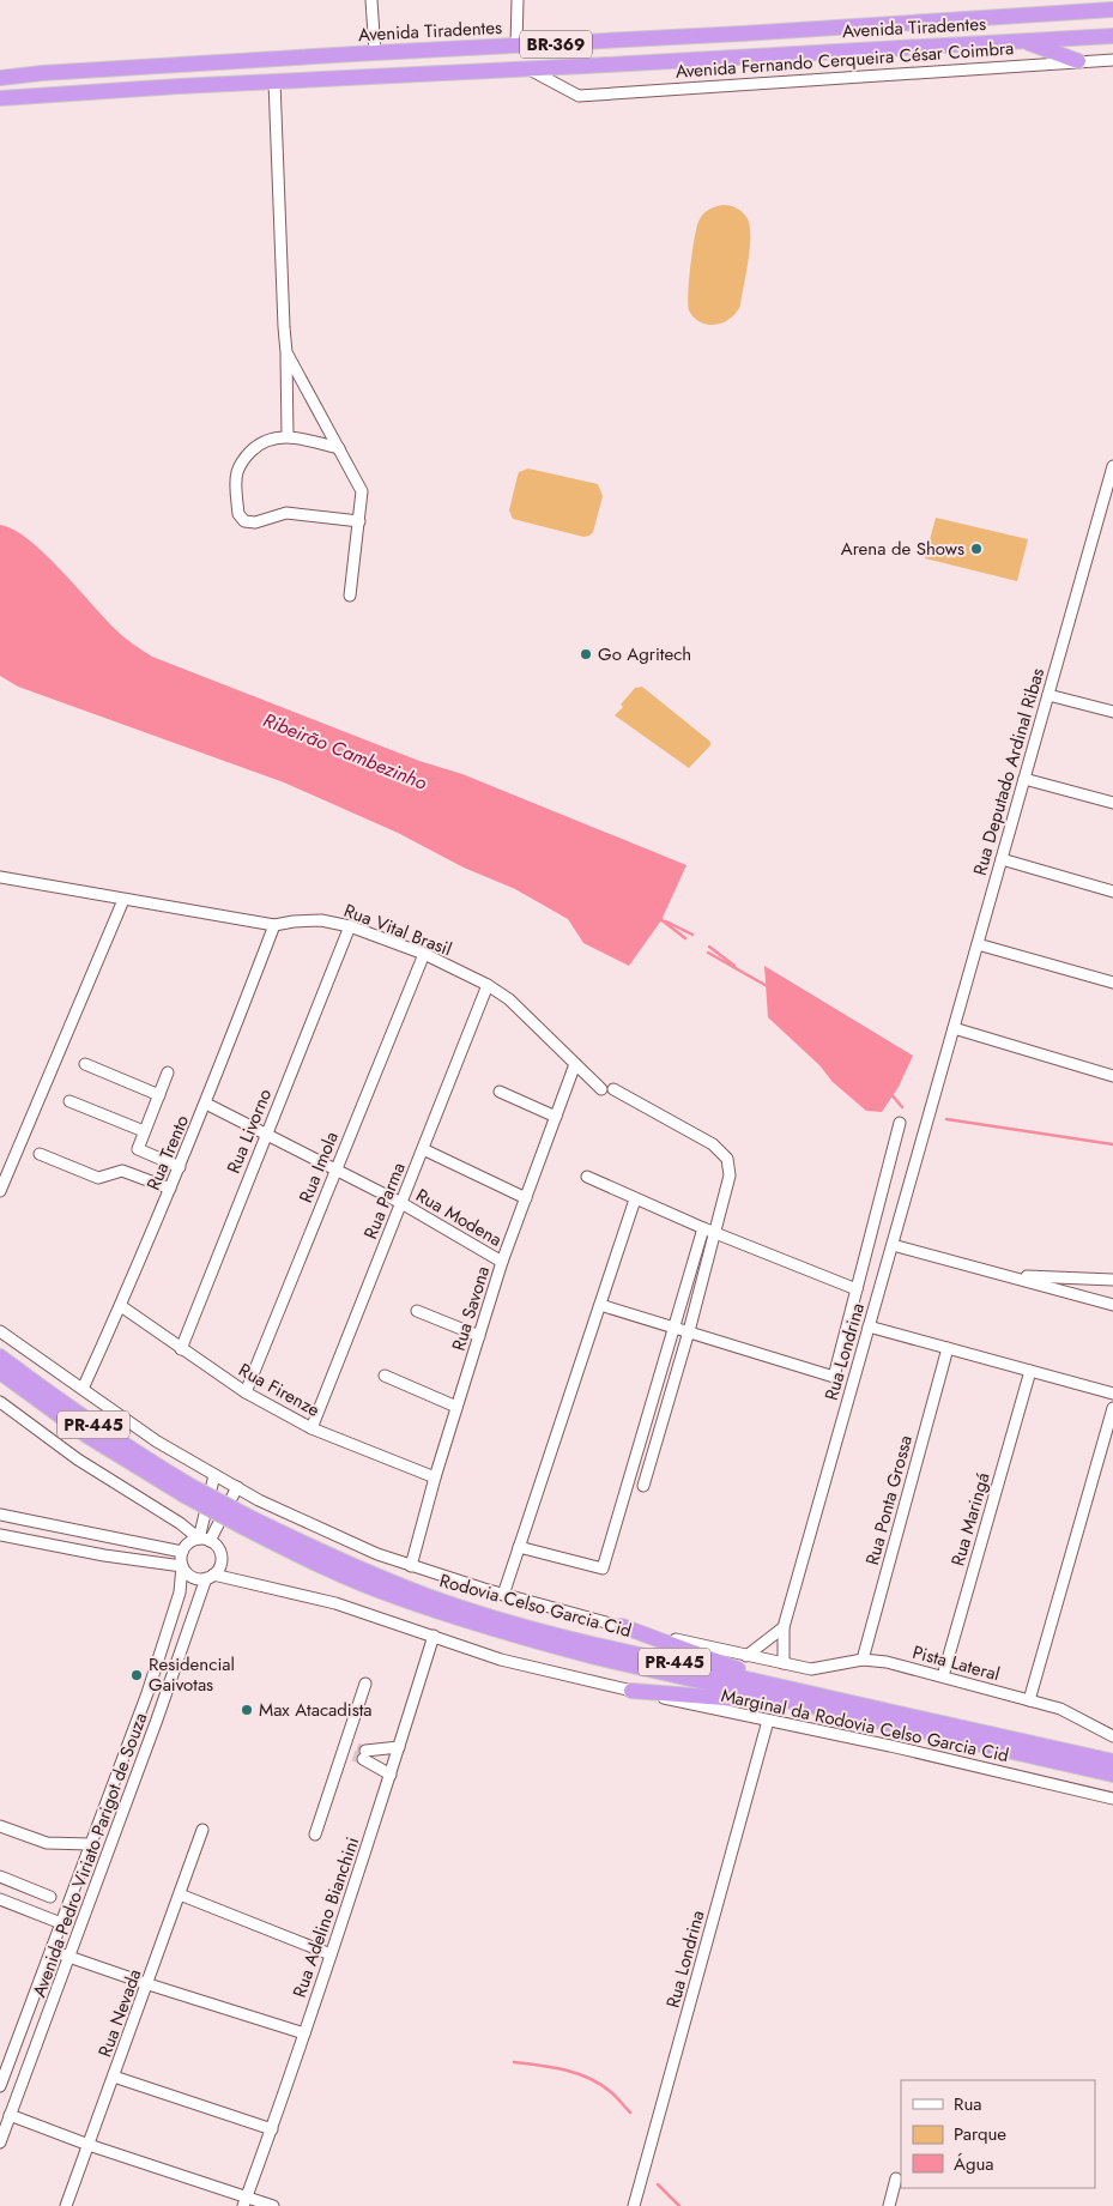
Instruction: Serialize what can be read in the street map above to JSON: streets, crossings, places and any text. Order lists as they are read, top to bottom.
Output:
{
  "streets": {
    "highway": [
      "Avenida Tiradentes",
      "BR-369",
      "PR-445",
      "Rodovia Celso Garcia Cid"
    ],
    "street": [
      "Avenida Fernando Cerqueira César Coimbra",
      "Rua Deputado Ardinal Ribas",
      "Rua Vital Brasil",
      "Rua Livorno",
      "Rua Trento",
      "Rua Imola",
      "Rua Parma",
      "Rua Modena",
      "Rua Savona",
      "Rua Londrina",
      "Rua Firenze",
      "Rua Ponta Grossa",
      "Rua Maringá",
      "Pista Lateral",
      "Marginal da Rodovia Celso Garcia Cid",
      "Avenida Pedro Viriato Parigot de Souza",
      "Rua Adelino Bianchini",
      "Rua Nevada"
    ]
  },
  "crossings": [
    ["Avenida Tiradentes", "Avenida Fernando Cerqueira César Coimbra"],
    ["Rua Deputado Ardinal Ribas", "Rua Londrina"],
    ["Rua Vital Brasil", "Rua Livorno"],
    ["Rua Vital Brasil", "Rua Trento"],
    ["Rua Vital Brasil", "Rua Imola"],
    ["Rua Vital Brasil", "Rua Parma"],
    ["Rua Vital Brasil", "Rua Savona"],
    ["Rua Livorno", "Rua Modena"],
    ["Rua Livorno", "Rua Firenze"],
    ["Rua Trento", "Rua Modena"],
    ["Rua Trento", "Rua Firenze"],
    ["Rua Imola", "Rua Modena"],
    ["Rua Imola", "Rua Firenze"],
    ["Rua Parma", "Rua Modena"],
    ["Rua Parma", "Rua Firenze"],
    ["Rua Modena", "Rua Savona"],
    ["Rua Savona", "Rua Firenze"],
    ["Rua Londrina", "Pista Lateral"],
    ["Rua Londrina", "Marginal da Rodovia Celso Garcia Cid"],
    ["Rua Ponta Grossa", "Pista Lateral"],
    ["Rua Maringá", "Pista Lateral"],
    ["Marginal da Rodovia Celso Garcia Cid", "Avenida Pedro Viriato Parigot de Souza"],
    ["Marginal da Rodovia Celso Garcia Cid", "Rua Adelino Bianchini"]
  ],
  "water": ["Ribeirão Cambezinho"],
  "places": [
    "Arena de Shows",
    "Go Agritech",
    "Residencial Gaivotas",
    "Max Atacadista"
  ],
  "legend": ["Rua", "Parque", "Água"]
}
